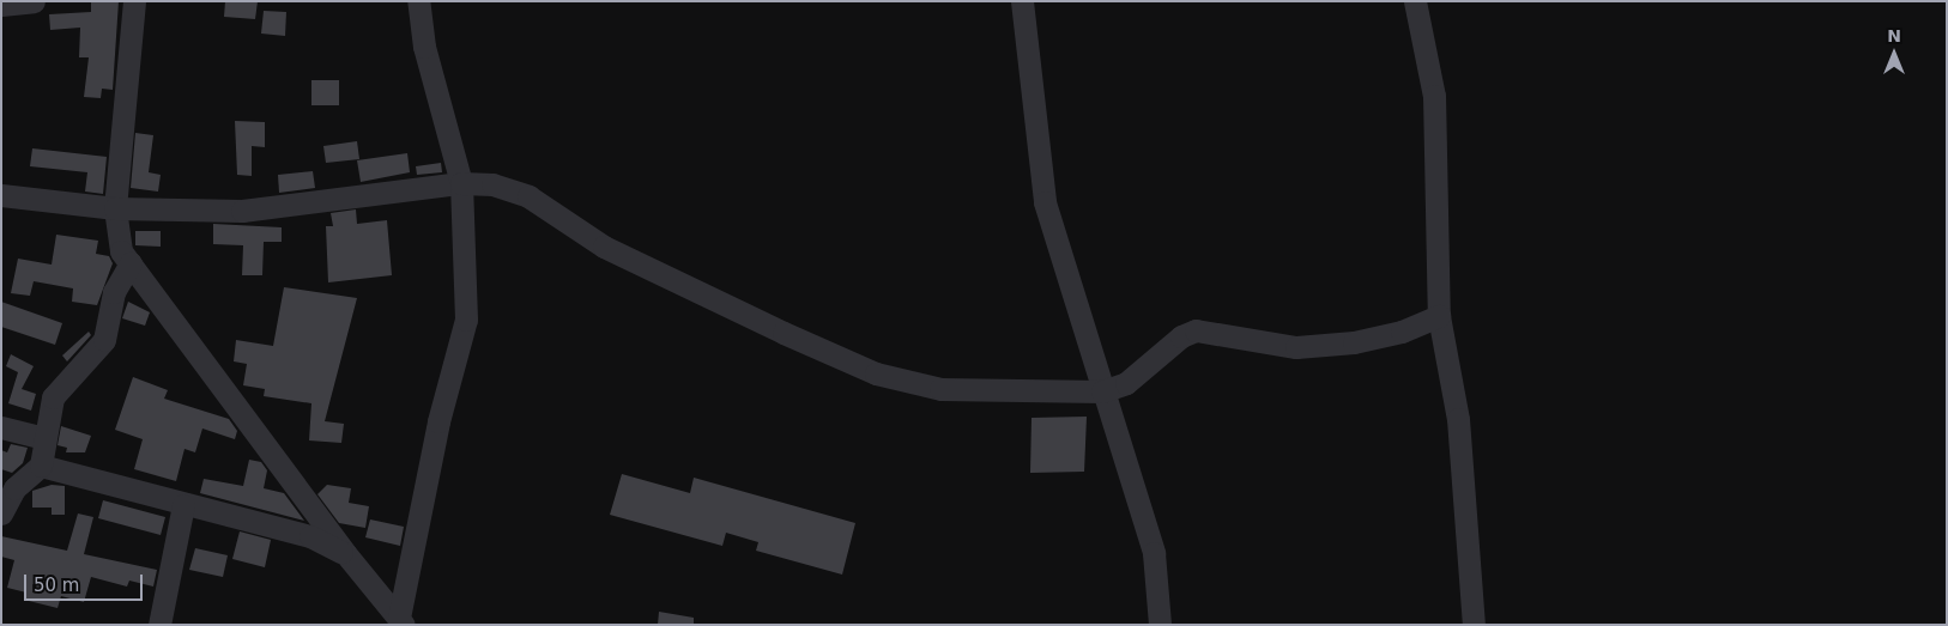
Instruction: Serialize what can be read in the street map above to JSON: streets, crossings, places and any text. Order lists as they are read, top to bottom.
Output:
{
  "scale_bar": "50 m",
  "north": "top"
}
